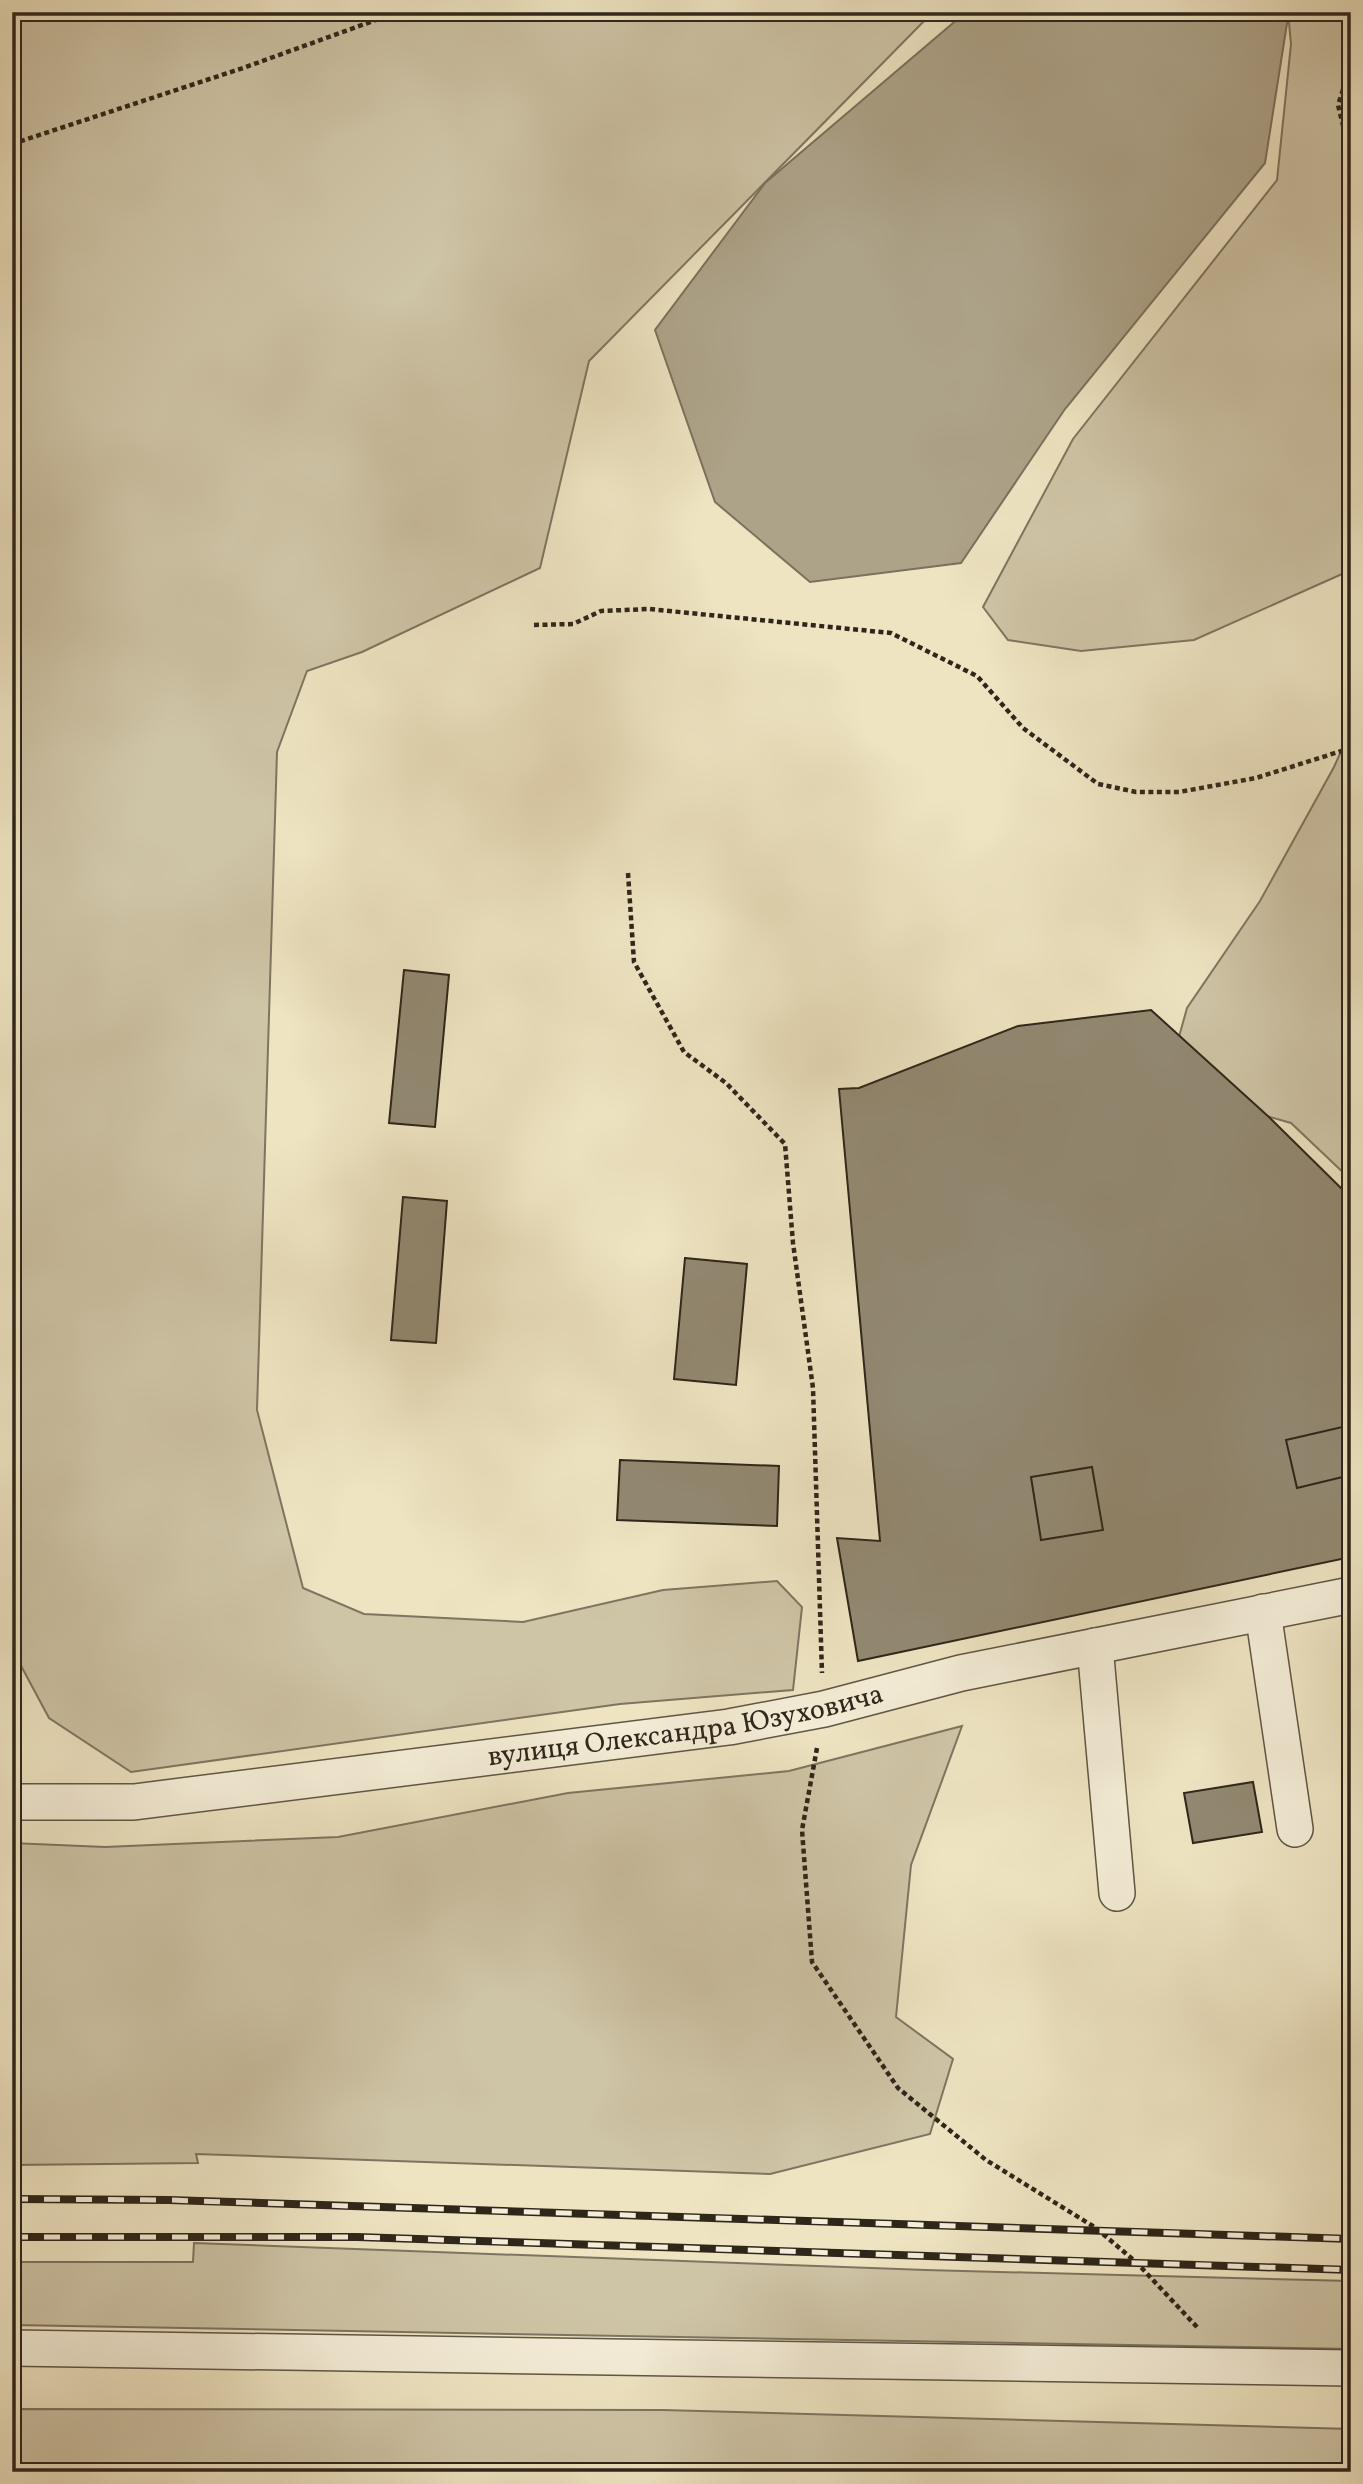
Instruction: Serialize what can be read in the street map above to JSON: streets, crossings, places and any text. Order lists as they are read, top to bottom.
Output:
{
  "streets": {
    "street": ["вулиця Олександра Юзуховича"]
  }
}
